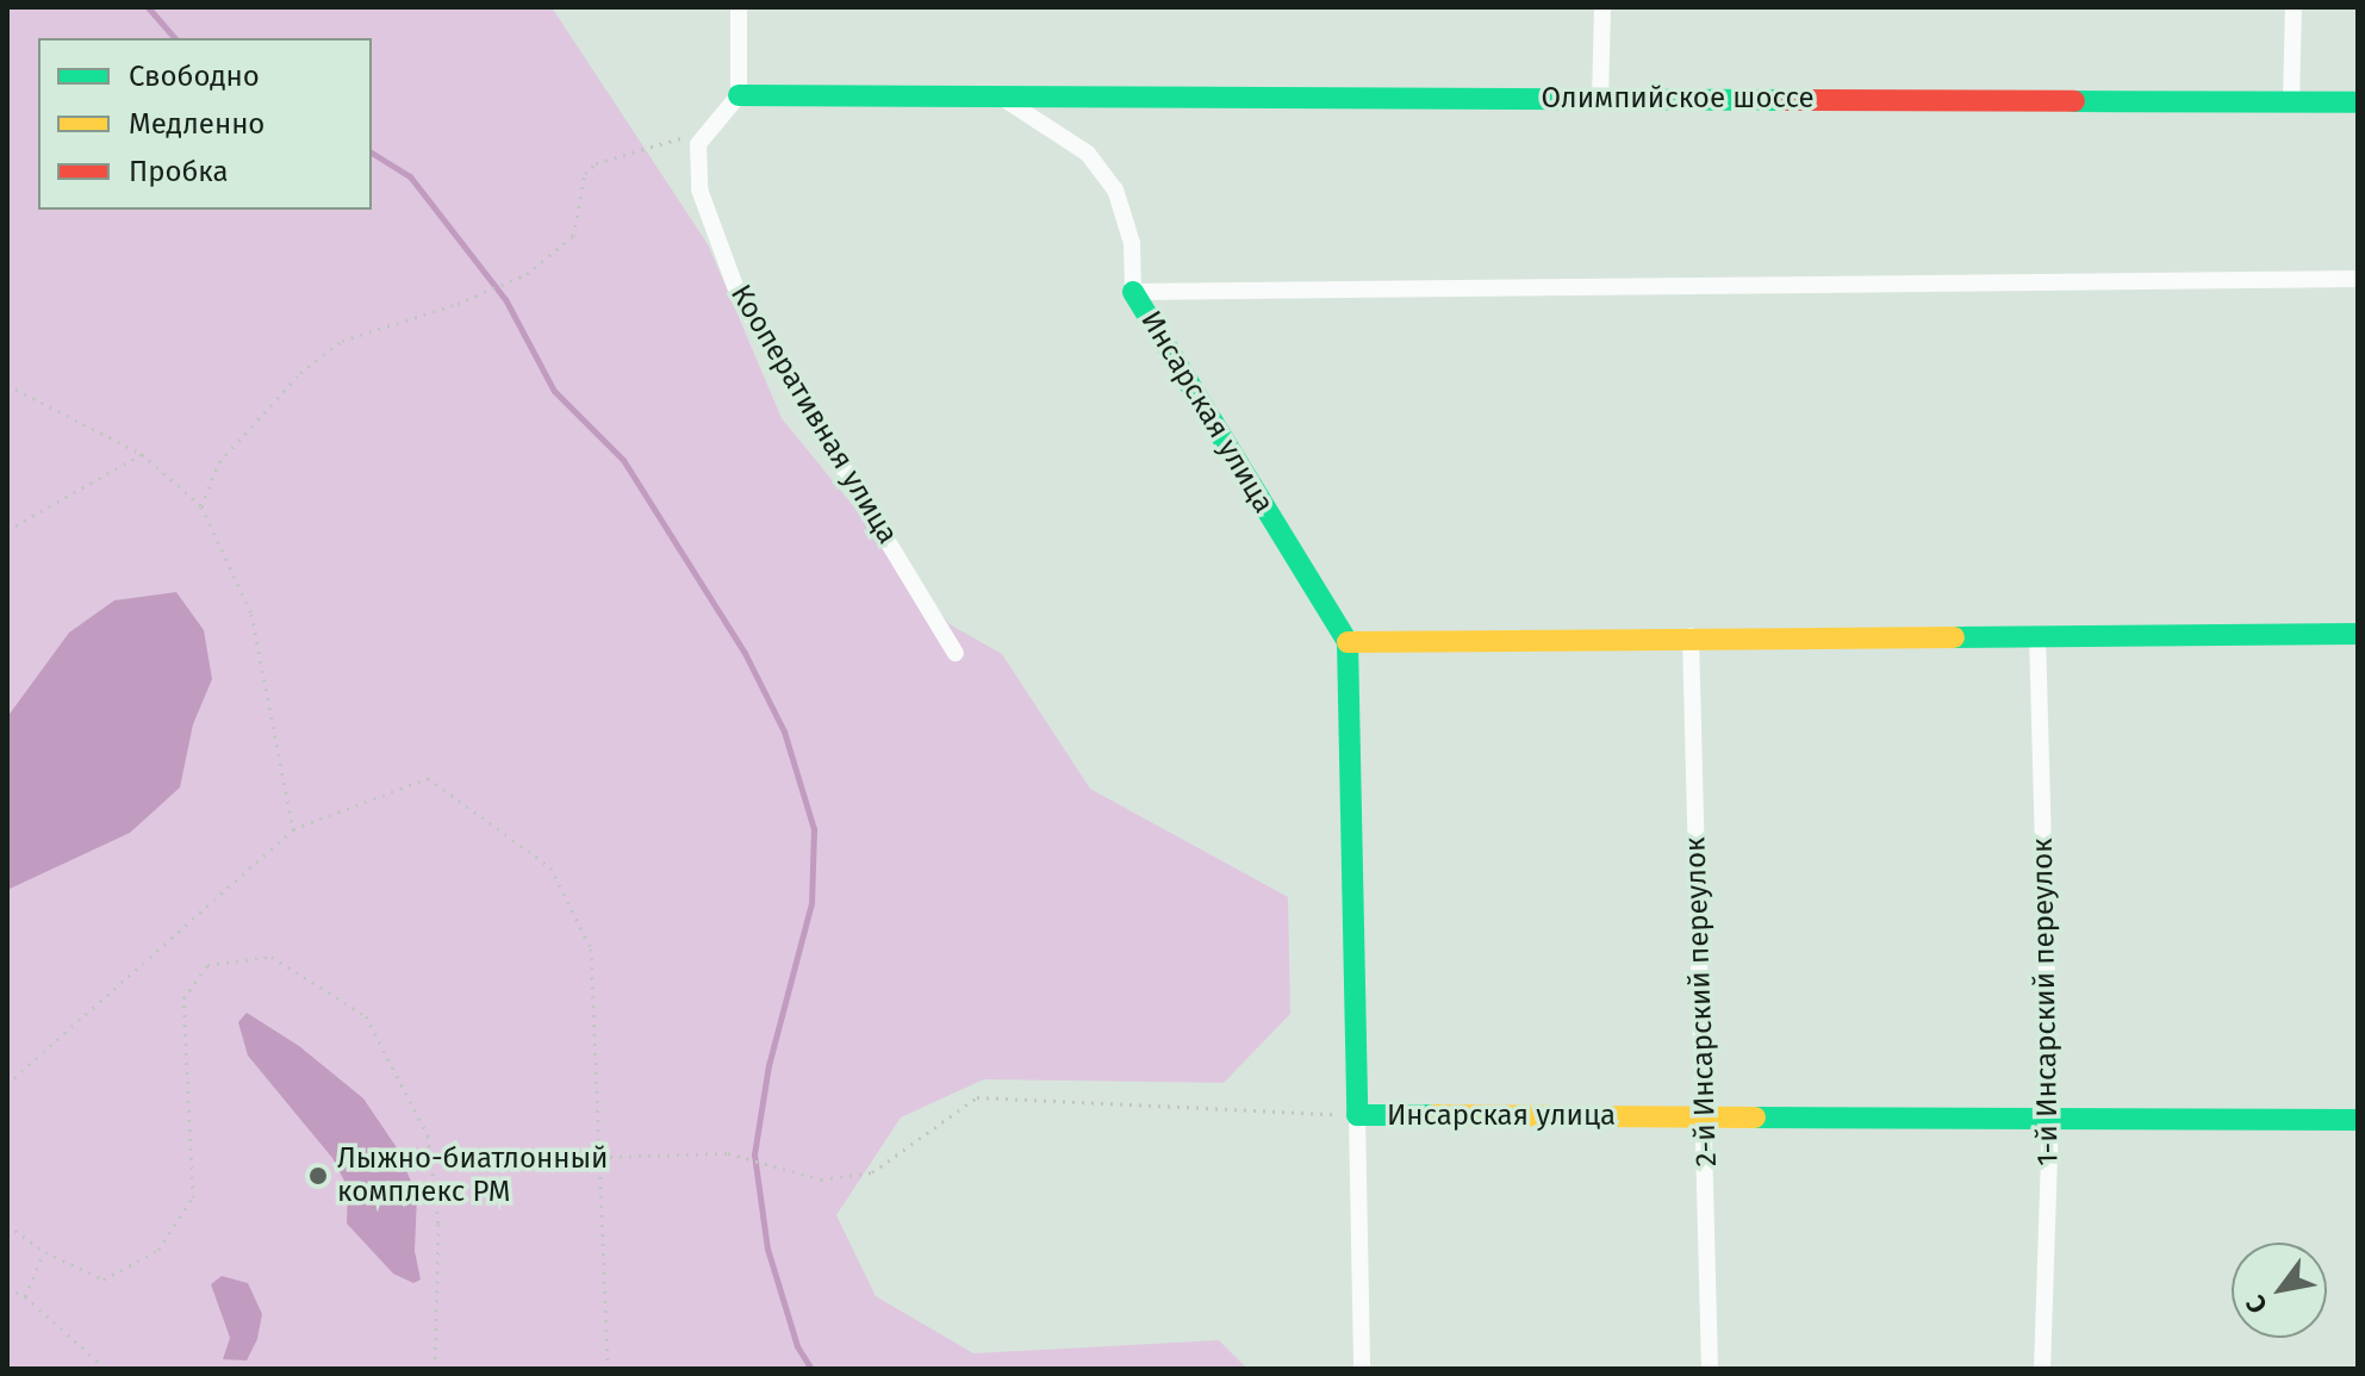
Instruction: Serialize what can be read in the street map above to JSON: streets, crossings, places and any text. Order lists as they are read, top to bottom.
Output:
{
  "streets": {
    "street": [
      "Олимпийское шоссе",
      "Инсарская улица",
      "Кооперативная улица",
      "2-й Инсарский переулок",
      "1-й Инсарский переулок"
    ]
  },
  "crossings": [
    ["Олимпийское шоссе", "Кооперативная улица"],
    ["Инсарская улица", "2-й Инсарский переулок"],
    ["Инсарская улица", "1-й Инсарский переулок"]
  ],
  "places": ["Лыжно-биатлонный комплекс РМ"],
  "legend": ["Свободно", "Медленно", "Пробка"],
  "north": "bottom left"
}
